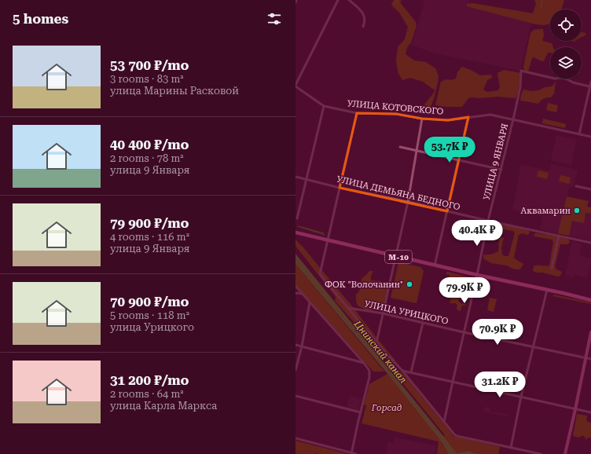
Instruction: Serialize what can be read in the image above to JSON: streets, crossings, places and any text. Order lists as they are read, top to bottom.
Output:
{
  "streets": {
    "highway": ["М-10"],
    "street": [
      "УЛИЦА КОТОВСКОГО",
      "УЛИЦА 9 ЯНВАРЯ",
      "УЛИЦА ДЕМЬЯНА БЕДНОГО",
      "УЛИЦА УРИЦКОГО"
    ]
  },
  "crossings": [
    ["УЛИЦА КОТОВСКОГО", "УЛИЦА 9 ЯНВАРЯ"],
    ["УЛИЦА 9 ЯНВАРЯ", "УЛИЦА ДЕМЬЯНА БЕДНОГО"],
    ["УЛИЦА 9 ЯНВАРЯ", "М-10"],
    ["УЛИЦА 9 ЯНВАРЯ", "УЛИЦА УРИЦКОГО"]
  ],
  "water": ["Цнинский канал"],
  "parks": ["Горсад"],
  "places": ["Аквамарин", "ФОК \"Волочанин\""],
  "page": {
    "heading": "5 homes",
    "list": [
      {
        "name": "53 700 ₽/mo",
        "note": "3 rooms · 83 m² · улица Марины Расковой"
      },
      {
        "name": "40 400 ₽/mo",
        "note": "2 rooms · 78 m² · улица 9 Января"
      },
      {
        "name": "79 900 ₽/mo",
        "note": "4 rooms · 116 m² · улица 9 Января"
      },
      {
        "name": "70 900 ₽/mo",
        "note": "5 rooms · 118 m² · улица Урицкого"
      },
      {
        "name": "31 200 ₽/mo",
        "note": "2 rooms · 64 m² · улица Карла Маркса"
      }
    ],
    "price": [
      "53.7K ₽",
      "40.4K ₽",
      "79.9K ₽",
      "70.9K ₽",
      "31.2K ₽"
    ]
  }
}
